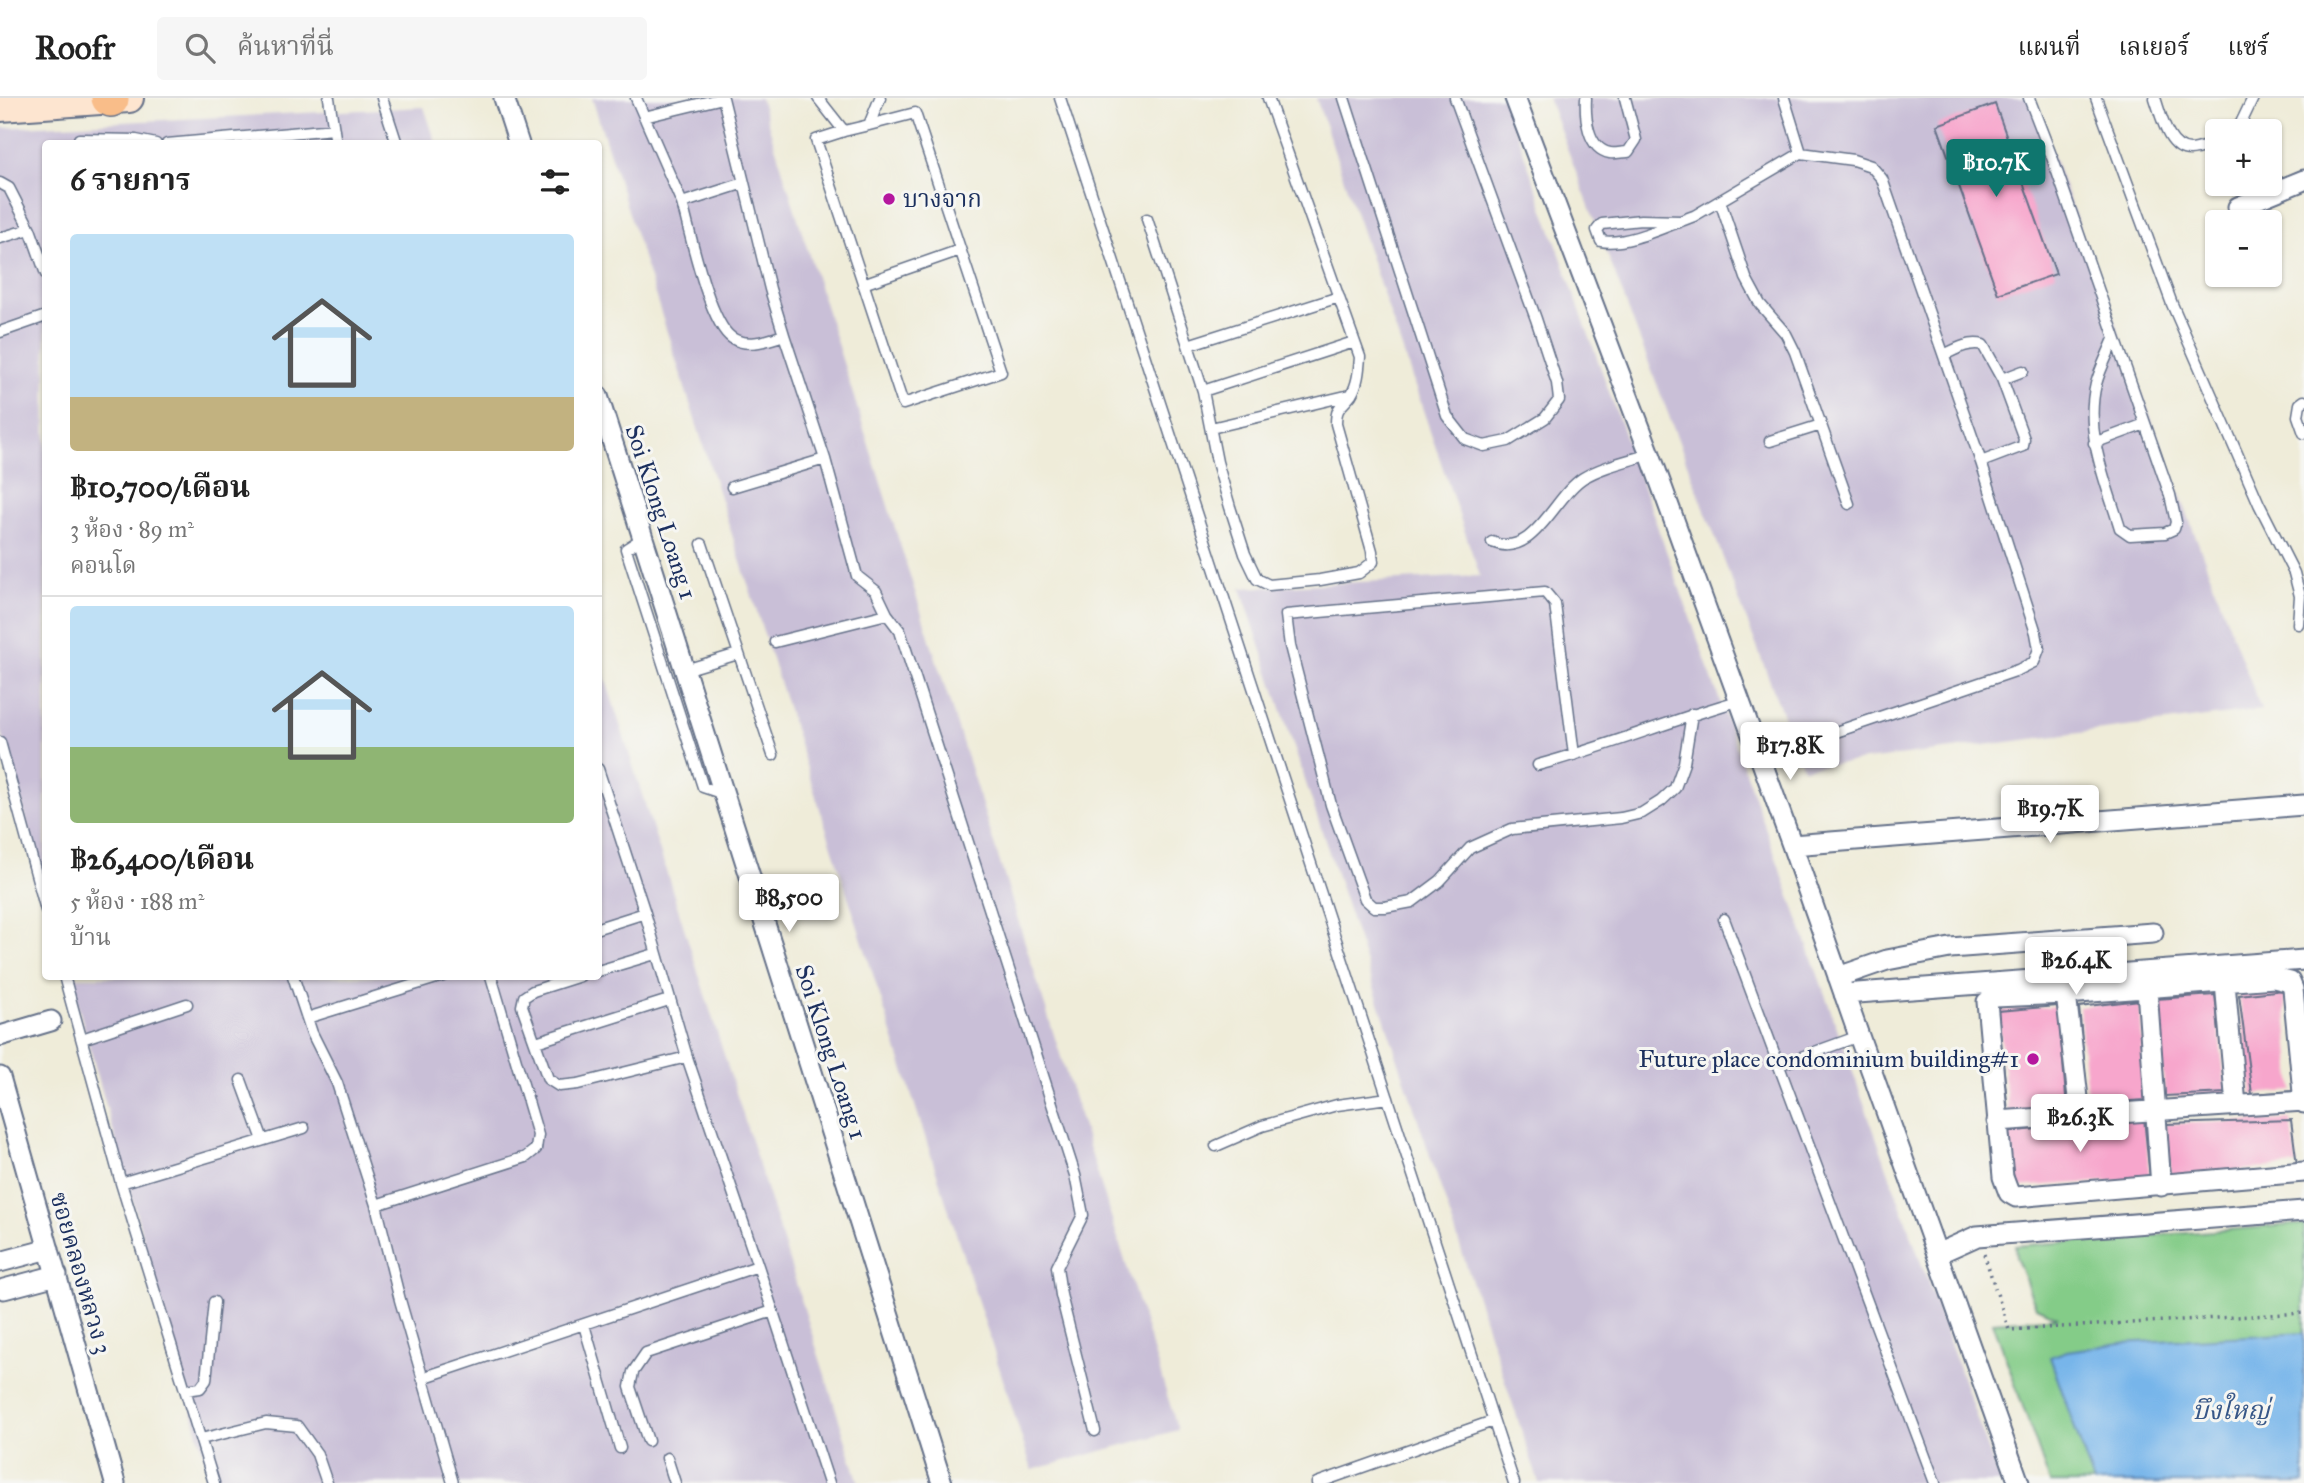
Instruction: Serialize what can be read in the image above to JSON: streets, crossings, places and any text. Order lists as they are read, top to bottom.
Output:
{
  "streets": {
    "street": ["Soi Klong Loang 1", "ซอยคลองหลวง 3"]
  },
  "water": ["บึงใหญ่"],
  "places": ["บางจาก", "Future place condominium building#1"],
  "page": {
    "header": "Roofr",
    "search": "ค้นหาที่นี่",
    "nav": ["แผนที่", "เลเยอร์", "แชร์"],
    "map_buttons": ["+", "−"],
    "price": [
      "฿10.7K",
      "฿17.8K",
      "฿19.7K",
      "฿8,500",
      "฿26.4K",
      "฿26.3K"
    ],
    "heading": "6 รายการ",
    "list": [
      {
        "name": "฿10,700/เดือน",
        "note": "3 ห้อง · 89 m² · คอนโด"
      },
      {
        "name": "฿26,400/เดือน",
        "note": "5 ห้อง · 188 m² · บ้าน"
      }
    ]
  }
}
